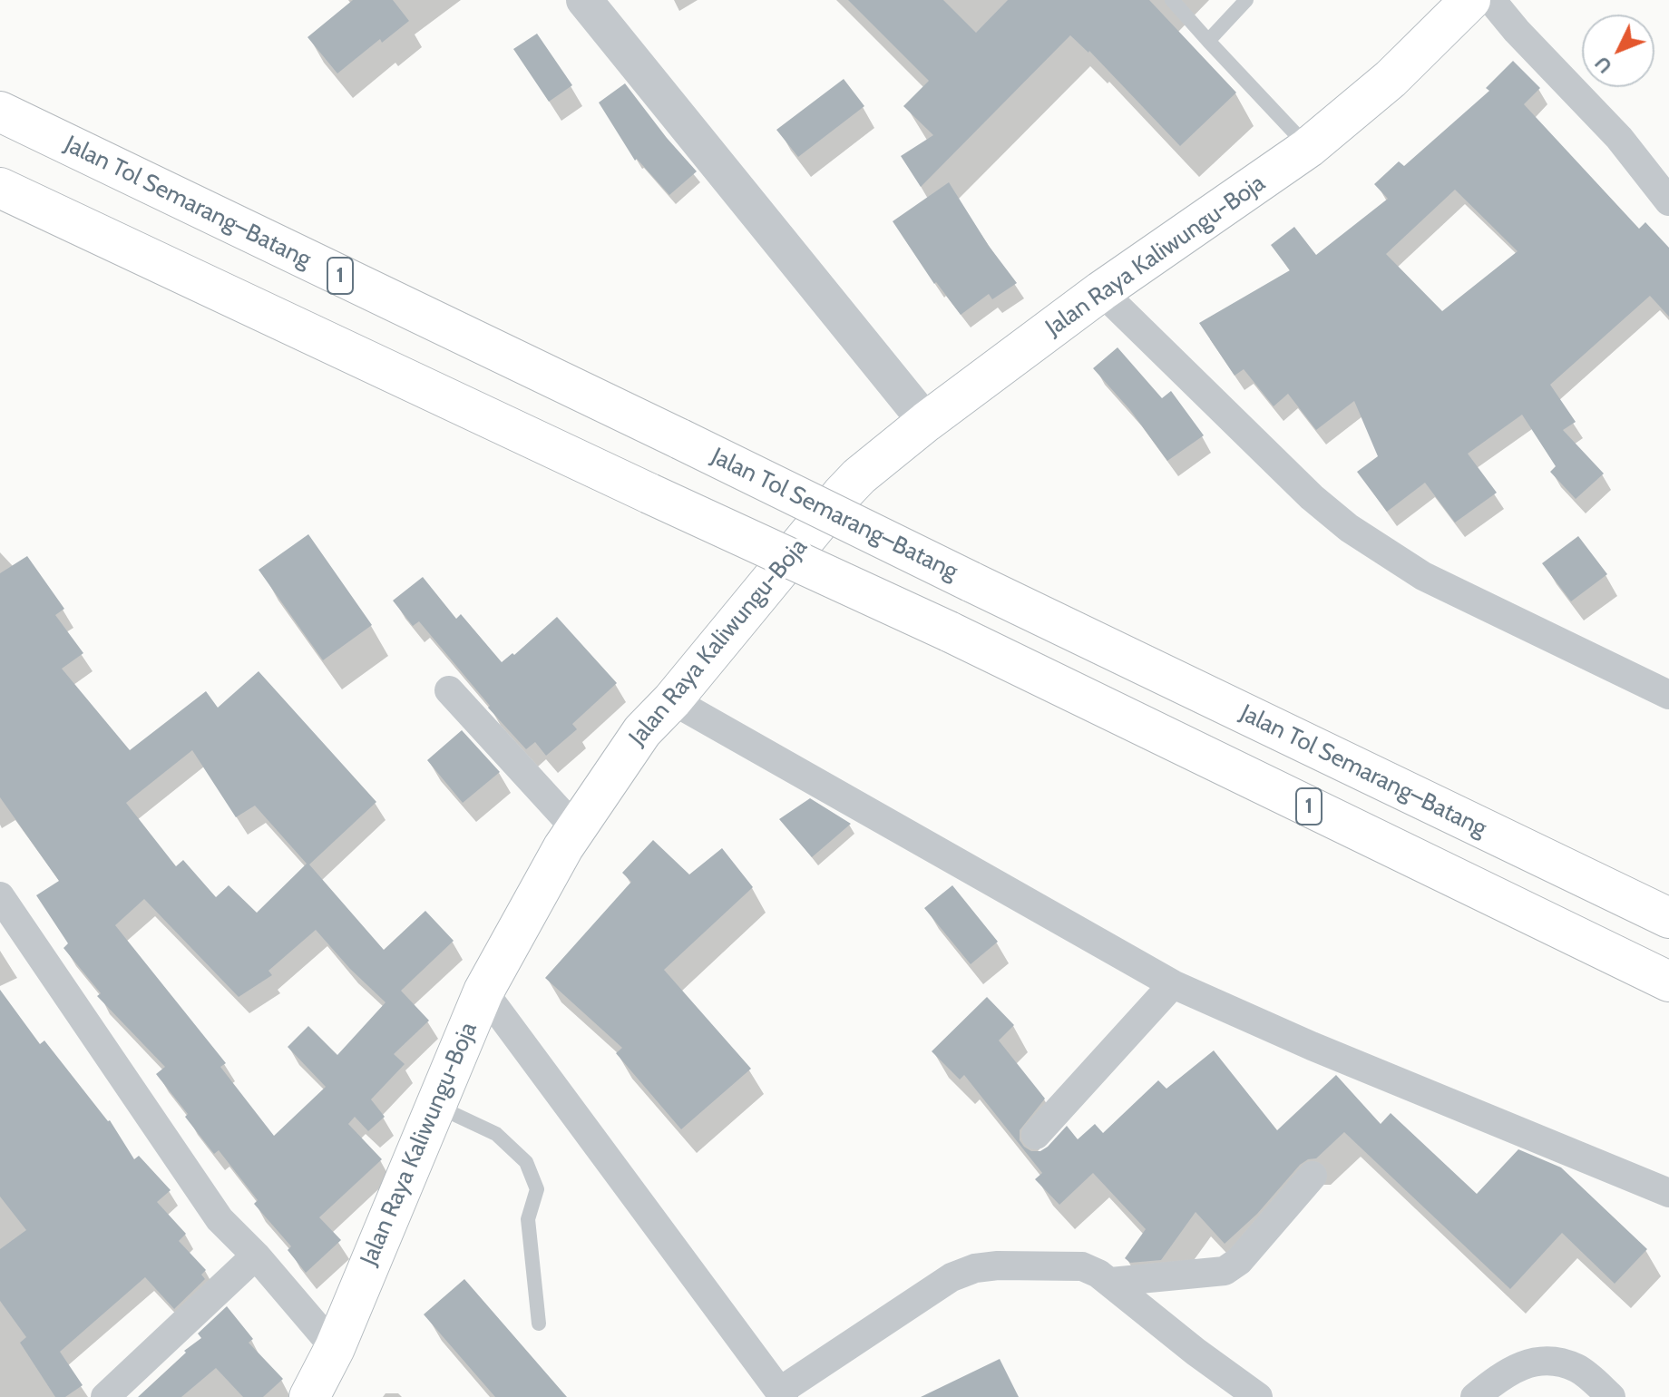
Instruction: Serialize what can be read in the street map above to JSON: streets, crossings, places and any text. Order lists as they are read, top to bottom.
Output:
{
  "streets": {
    "main road": ["Jalan Tol Semarang–Batang", "Jalan Raya Kaliwungu-Boja", "1"]
  },
  "north": "bottom left"
}
